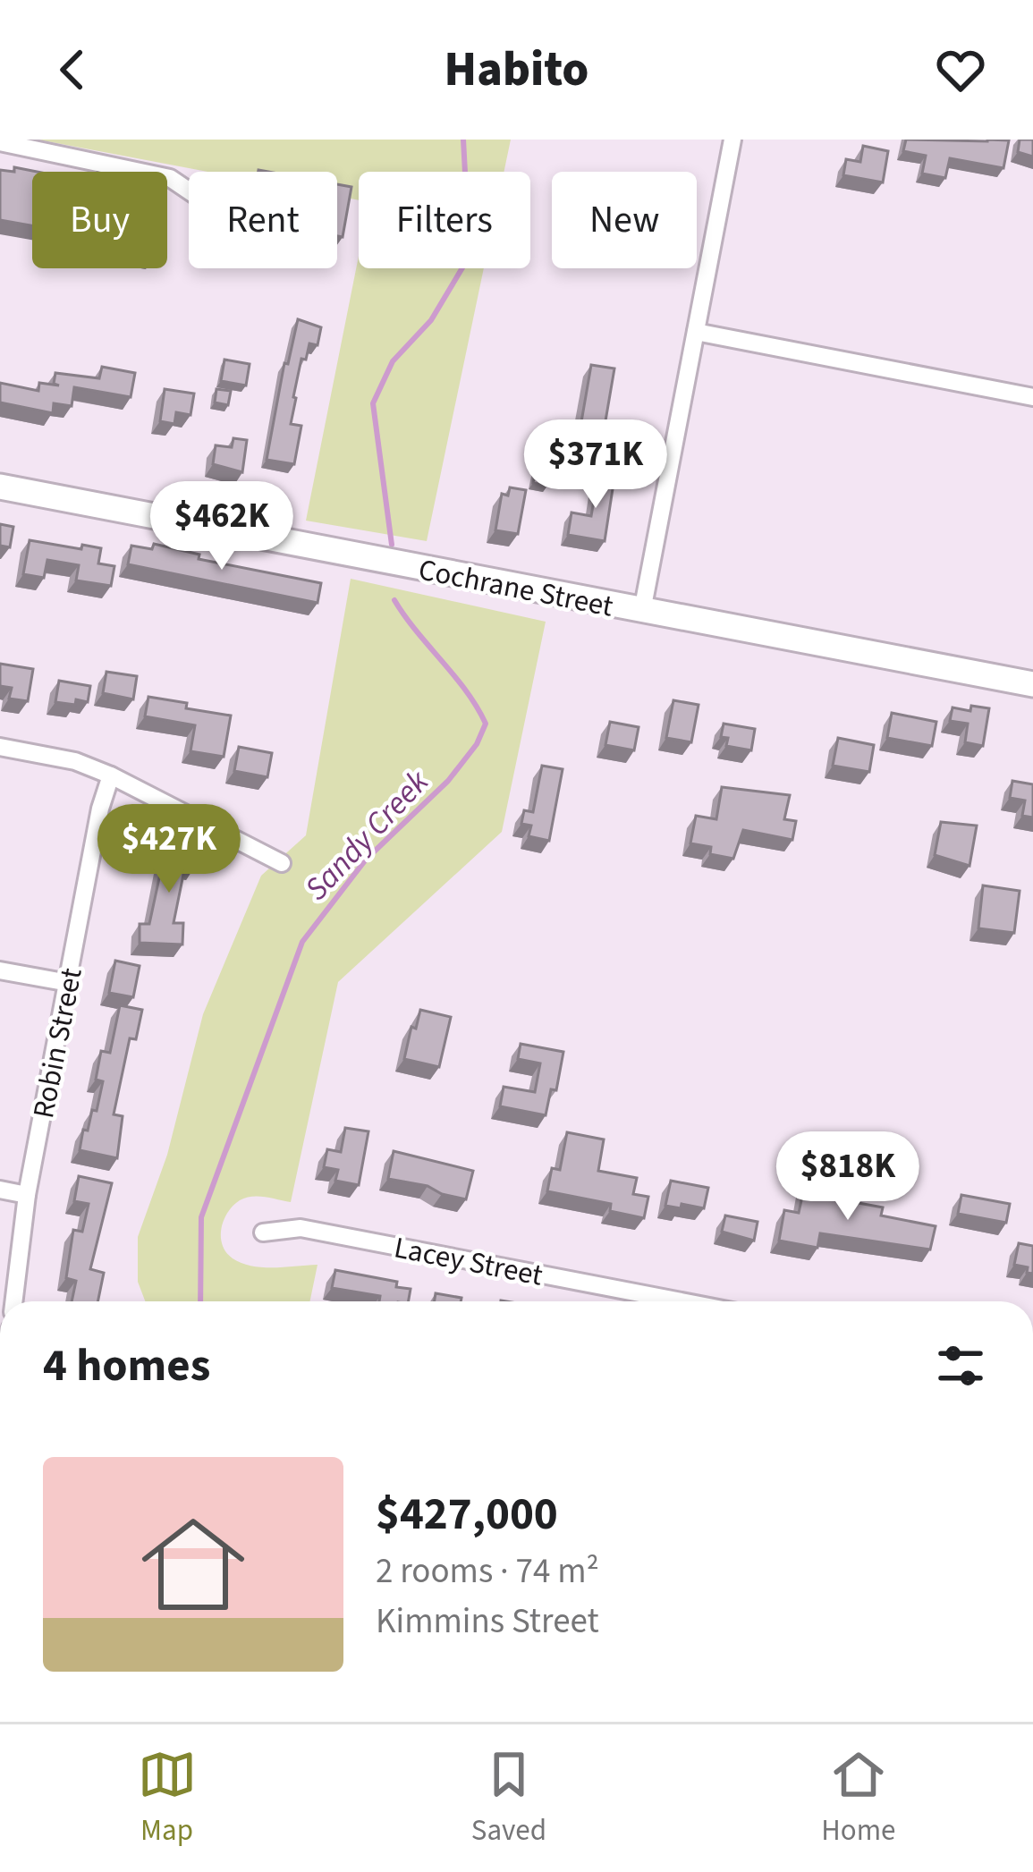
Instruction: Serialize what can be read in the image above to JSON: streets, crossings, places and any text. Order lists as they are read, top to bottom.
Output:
{
  "streets": {
    "street": ["Cochrane Street", "Robin Street", "Lacey Street"]
  },
  "water": ["Sandy Creek"],
  "page": {
    "header": "Habito",
    "chip": [
      "Buy",
      "Rent",
      "Filters",
      "New"
    ],
    "price": [
      "$371K",
      "$462K",
      "$427K",
      "$818K"
    ],
    "heading": "4 homes",
    "list": [
      {
        "name": "$427,000",
        "note": "2 rooms · 74 m² · Kimmins Street"
      }
    ],
    "tabs": ["Map", "Saved", "Home"]
  }
}
